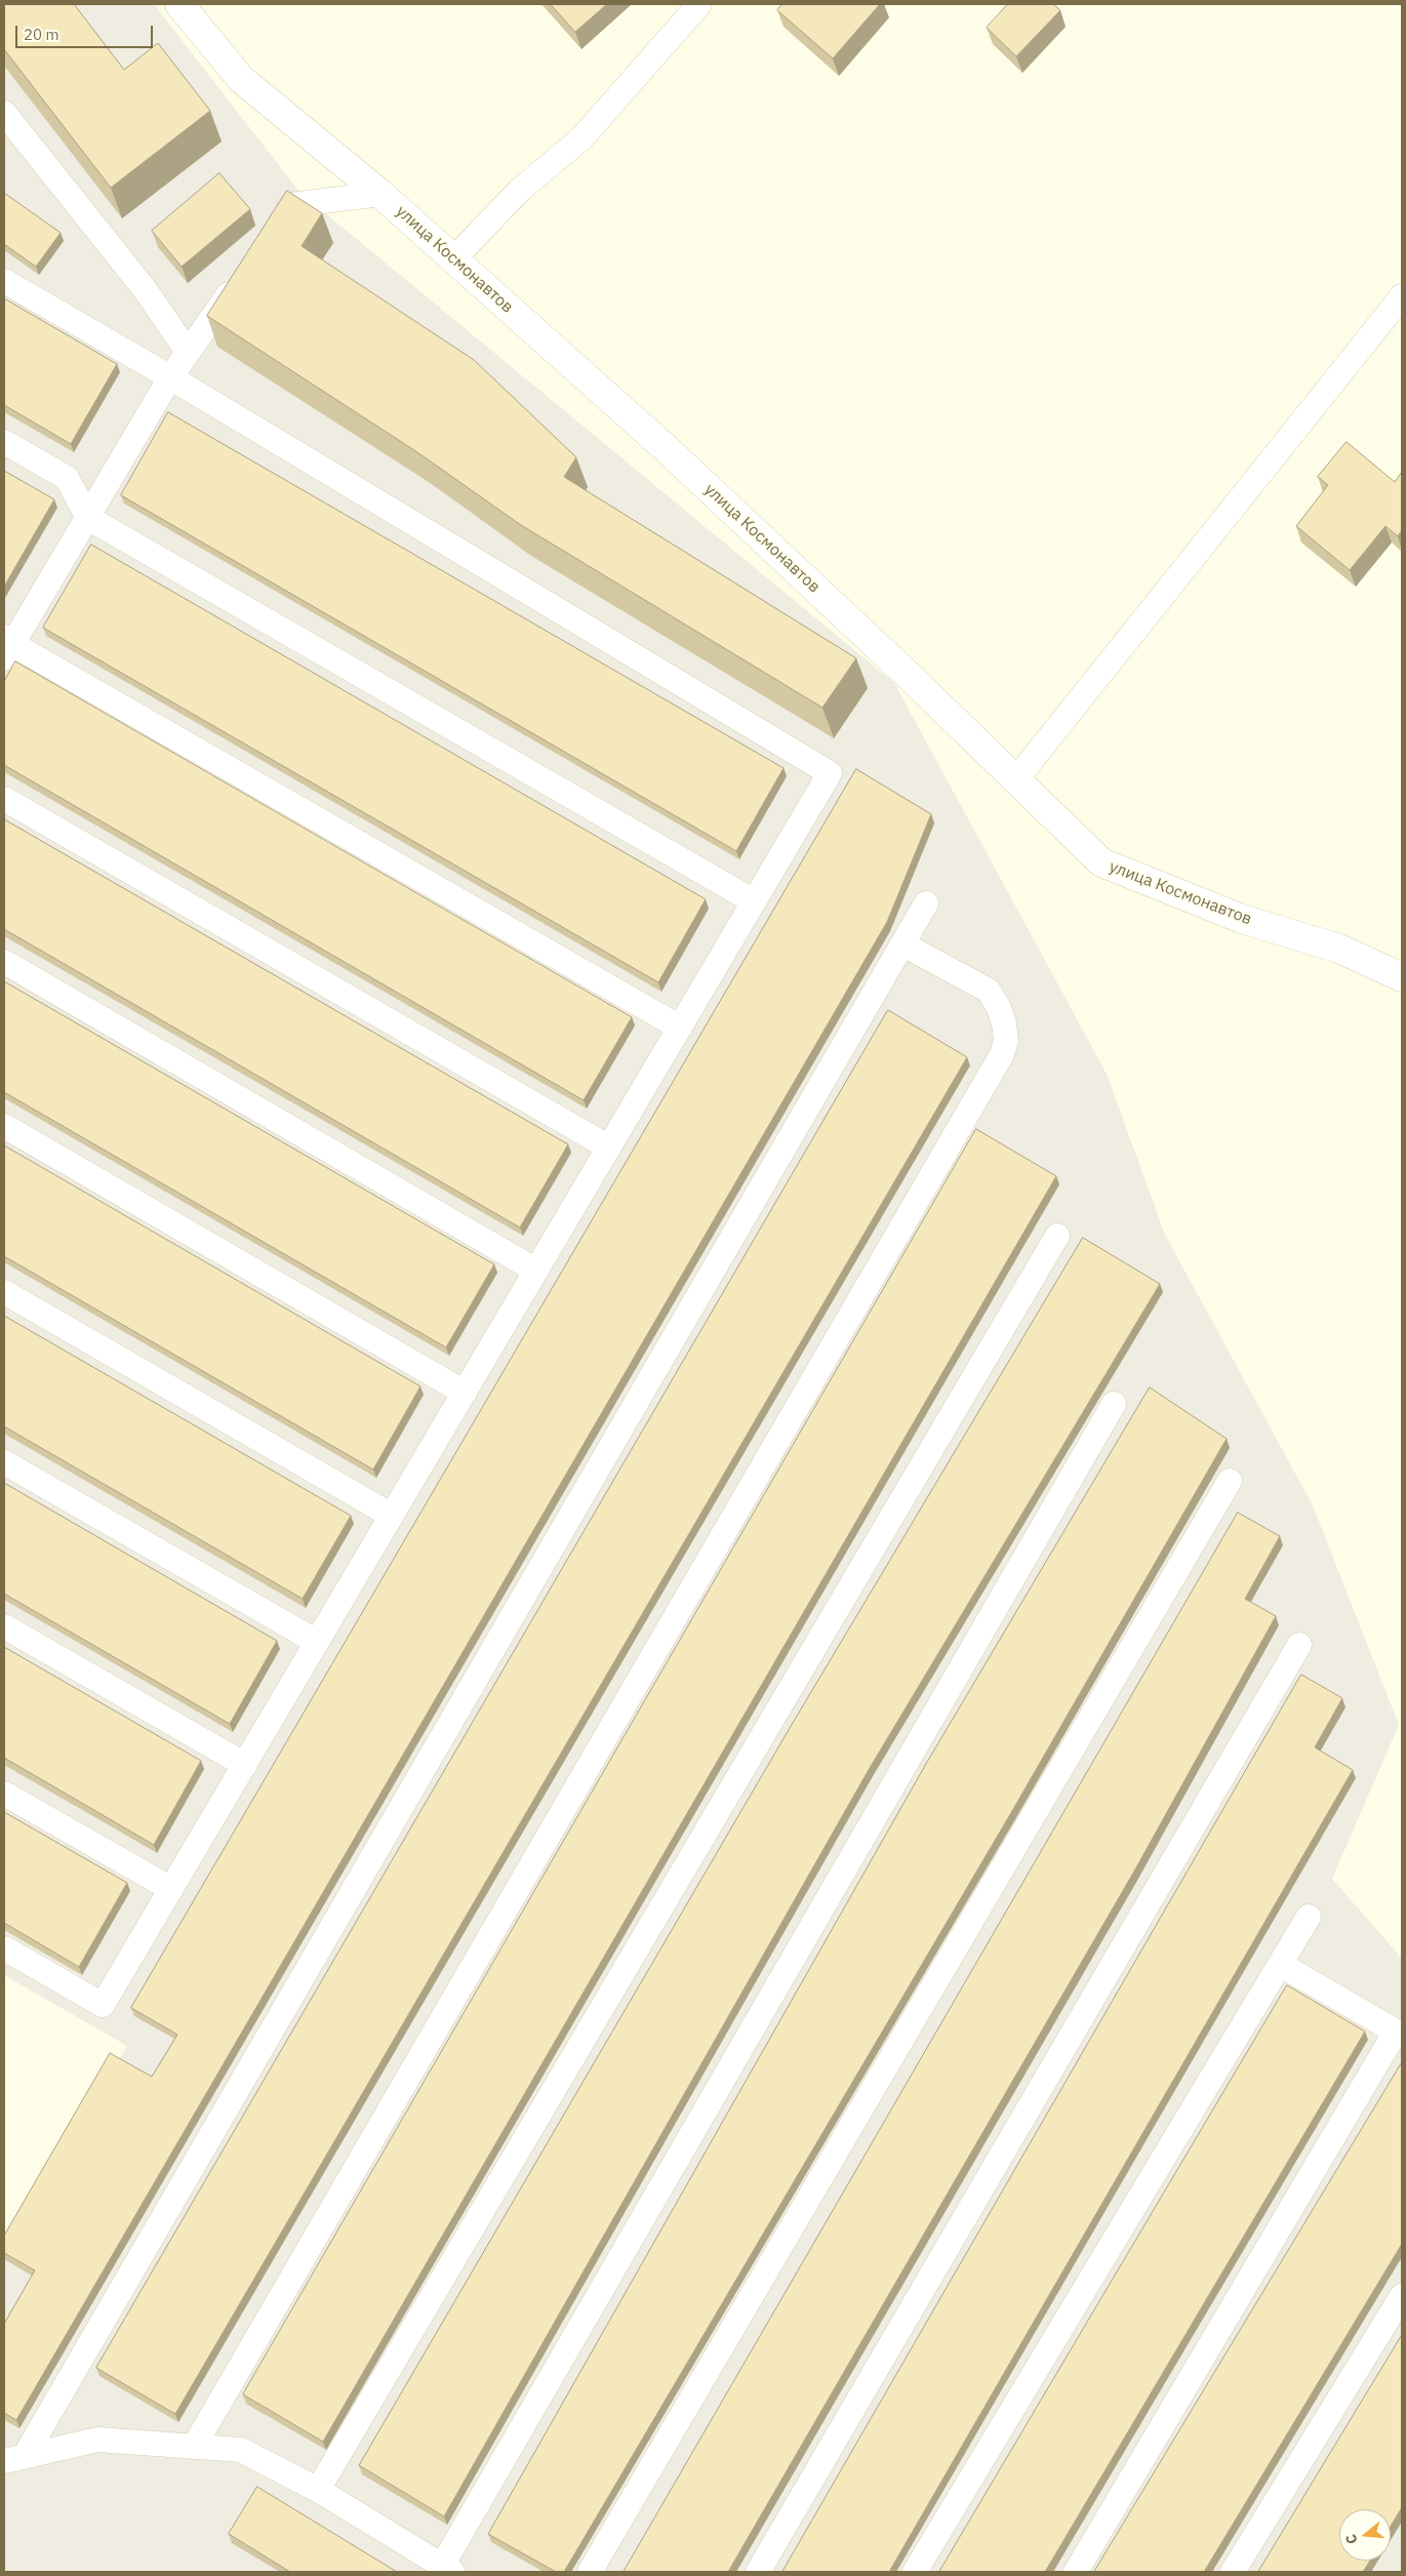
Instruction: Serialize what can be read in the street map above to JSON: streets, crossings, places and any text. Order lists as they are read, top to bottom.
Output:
{
  "streets": {
    "street": ["улица Космонавтов"]
  },
  "scale_bar": "20 m",
  "north": "left"
}
